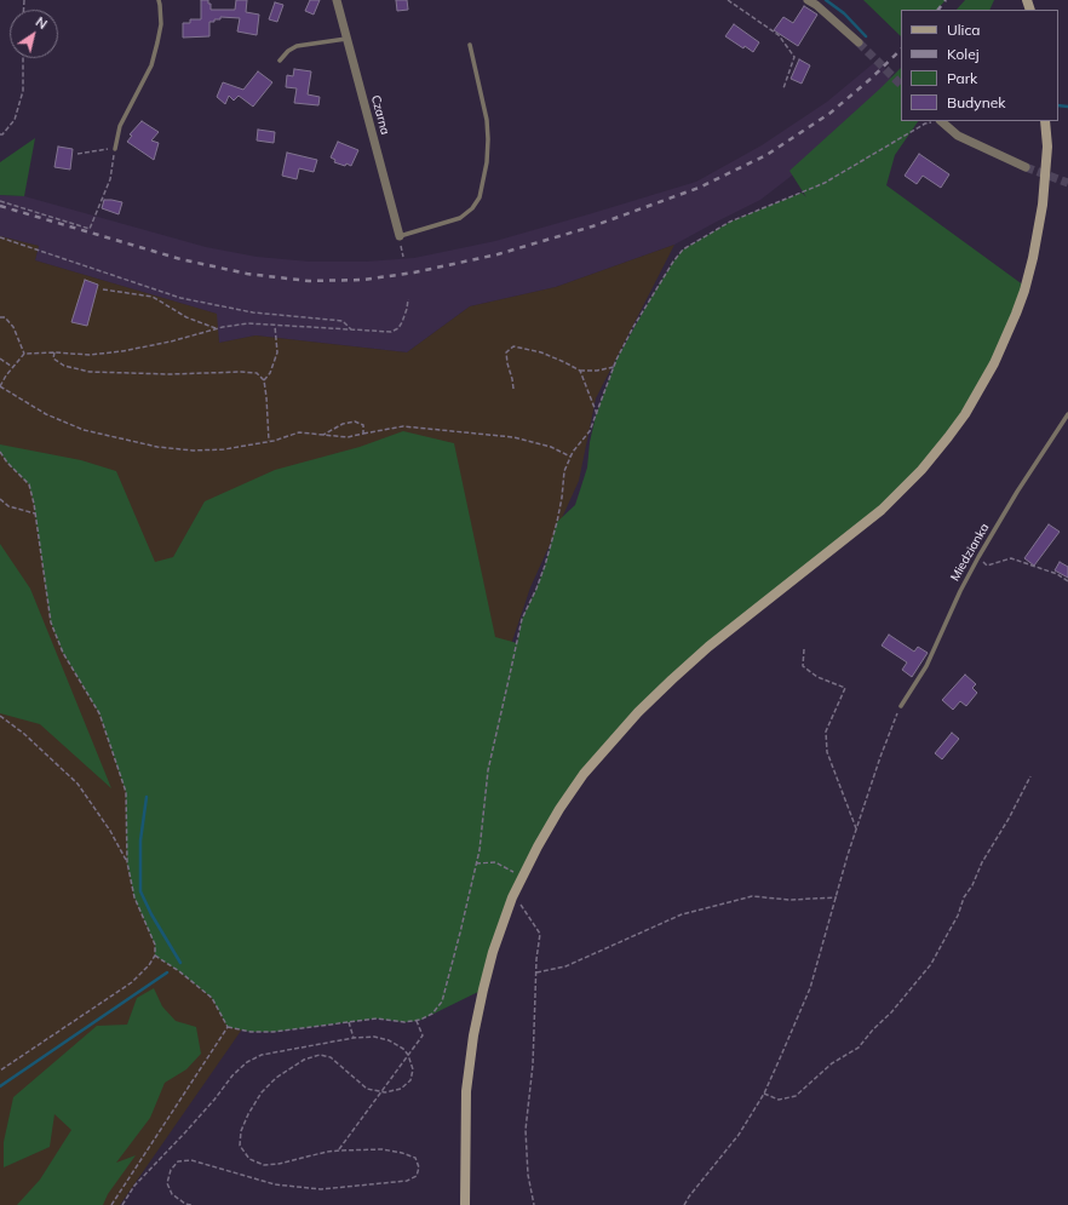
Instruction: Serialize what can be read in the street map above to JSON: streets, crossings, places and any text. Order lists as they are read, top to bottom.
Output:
{
  "streets": {
    "street": ["Czarna"],
    "lane": ["Miedzianka"]
  },
  "legend": [
    "Ulica",
    "Kolej",
    "Park",
    "Budynek"
  ],
  "north": "top right"
}
